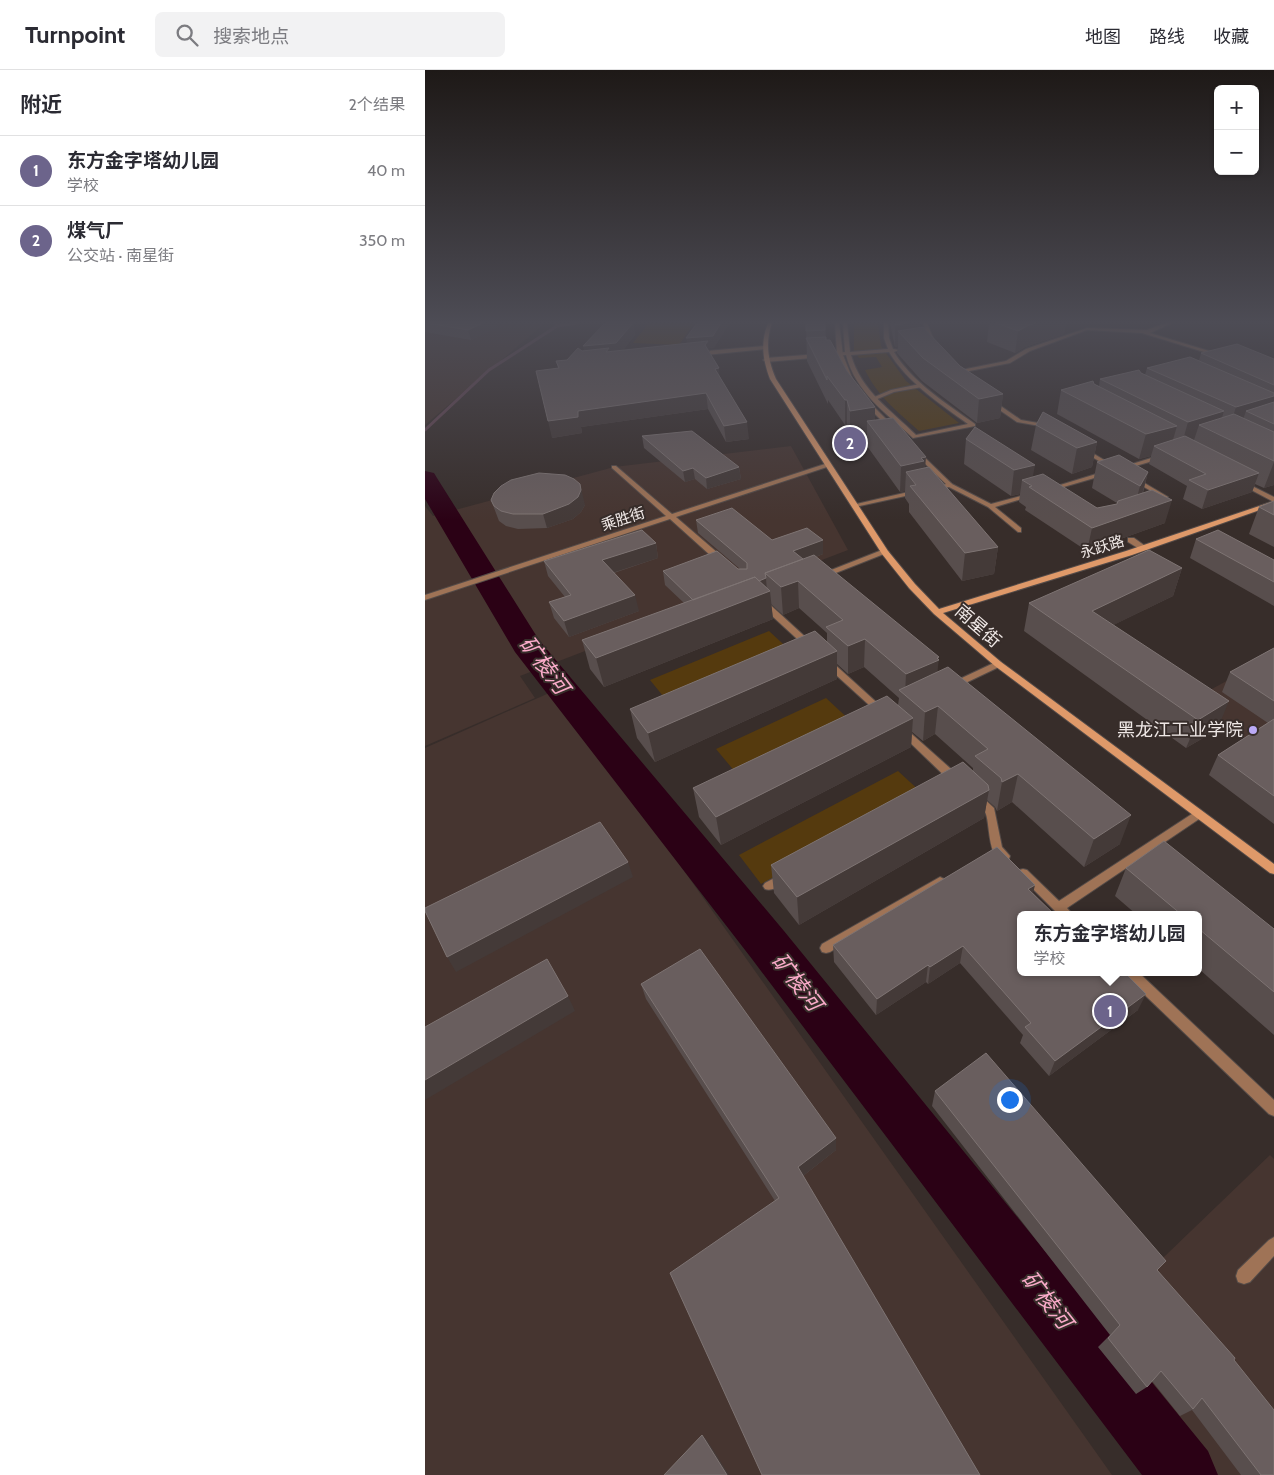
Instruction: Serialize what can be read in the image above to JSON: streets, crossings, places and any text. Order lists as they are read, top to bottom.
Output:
{
  "streets": {
    "street": ["乘胜街", "永跃路", "南星街"]
  },
  "crossings": [
    ["乘胜街", "南星街"],
    ["永跃路", "南星街"]
  ],
  "water": ["矿棱河"],
  "places": ["黑龙江工业学院"],
  "page": {
    "header": "Turnpoint",
    "search": "搜索地点",
    "nav": ["地图", "路线", "收藏"],
    "heading": ["附近", "2个结果"],
    "map_buttons": ["+", "−"],
    "list": [
      {
        "mark": "1",
        "name": "东方金字塔幼儿园",
        "note": "学校",
        "value": "40 m"
      },
      {
        "mark": "2",
        "name": "煤气厂",
        "note": "公交站 · 南星街",
        "value": "350 m"
      }
    ],
    "pins": ["2", "1"],
    "popup": ["东方金字塔幼儿园", "学校"]
  }
}
